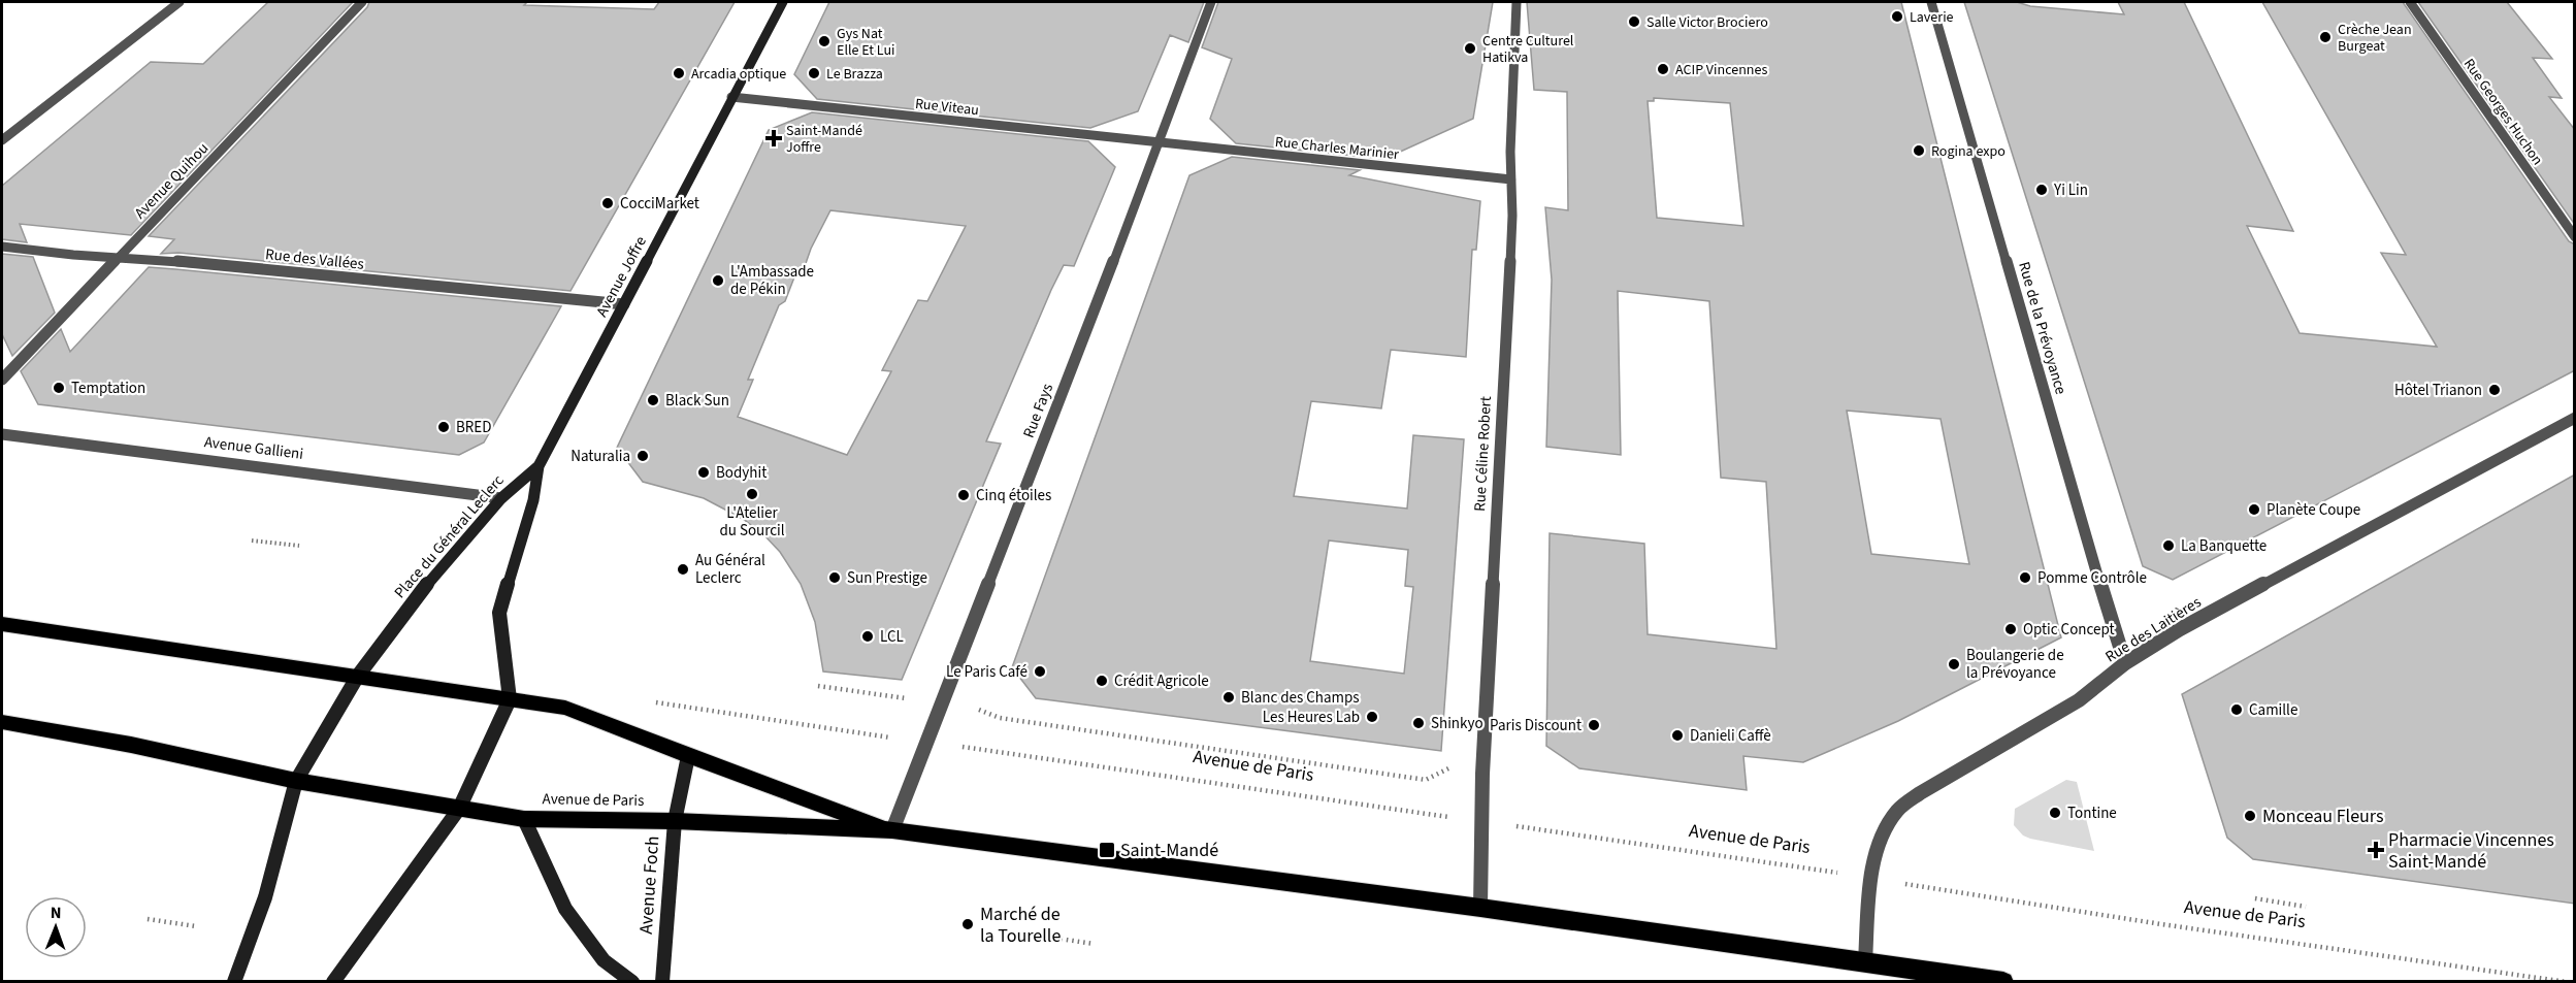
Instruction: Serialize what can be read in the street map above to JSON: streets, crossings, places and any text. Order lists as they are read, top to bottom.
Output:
{
  "streets": {
    "main road": [
      "Avenue Joffre",
      "Place du Général Leclerc",
      "Avenue de Paris",
      "Avenue Foch"
    ],
    "street": [
      "Rue Viteau",
      "Rue Georges Huchon",
      "Rue Charles Marinier",
      "Avenue Quihou",
      "Rue des Vallées",
      "Rue de la Prévoyance",
      "Rue Fays",
      "Avenue Gallieni",
      "Rue Céline Robert",
      "Rue des Laitières"
    ]
  },
  "crossings": [
    ["Rue Viteau", "Rue Charles Marinier"],
    ["Rue Viteau", "Avenue Joffre"],
    ["Rue Viteau", "Rue Fays"],
    ["Rue Charles Marinier", "Rue Fays"],
    ["Rue Charles Marinier", "Rue Céline Robert"],
    ["Avenue Quihou", "Rue des Vallées"],
    ["Rue des Vallées", "Avenue Joffre"],
    ["Avenue Joffre", "Place du Général Leclerc"],
    ["Rue de la Prévoyance", "Rue des Laitières"],
    ["Rue Fays", "Avenue de Paris"],
    ["Avenue Gallieni", "Place du Général Leclerc"],
    ["Rue Céline Robert", "Avenue de Paris"],
    ["Place du Général Leclerc", "Avenue de Paris"],
    ["Rue des Laitières", "Avenue de Paris"],
    ["Avenue de Paris", "Avenue Foch"]
  ],
  "places": {
    "other": [
      "Laverie",
      "Salle Victor Brociero",
      "Crèche Jean Burgeat",
      "Gys Nat Elle Et Lui",
      "Centre Culturel Hatikva",
      "ACIP Vincennes",
      "Arcadia optique",
      "Le Brazza",
      "Rogina expo",
      "Yi Lin",
      "CocciMarket",
      "L'Ambassade de Pékin",
      "Temptation",
      "Hôtel Trianon",
      "Black Sun",
      "BRED",
      "Naturalia",
      "Bodyhit",
      "L'Atelier du Sourcil",
      "Cinq étoiles",
      "Planète Coupe",
      "La Banquette",
      "Au Général Leclerc",
      "Sun Prestige",
      "Pomme Contrôle",
      "Optic Concept",
      "LCL",
      "Boulangerie de la Prévoyance",
      "Le Paris Café",
      "Crédit Agricole",
      "Blanc des Champs",
      "Camille",
      "Les Heures Lab",
      "Shinkyo",
      "Paris Discount",
      "Danieli Caffè",
      "Tontine",
      "Monceau Fleurs",
      "Marché de la Tourelle"
    ],
    "health": ["Saint-Mandé Joffre", "Pharmacie Vincennes Saint-Mandé"],
    "transit": ["Saint-Mandé"]
  },
  "north": "top"
}
